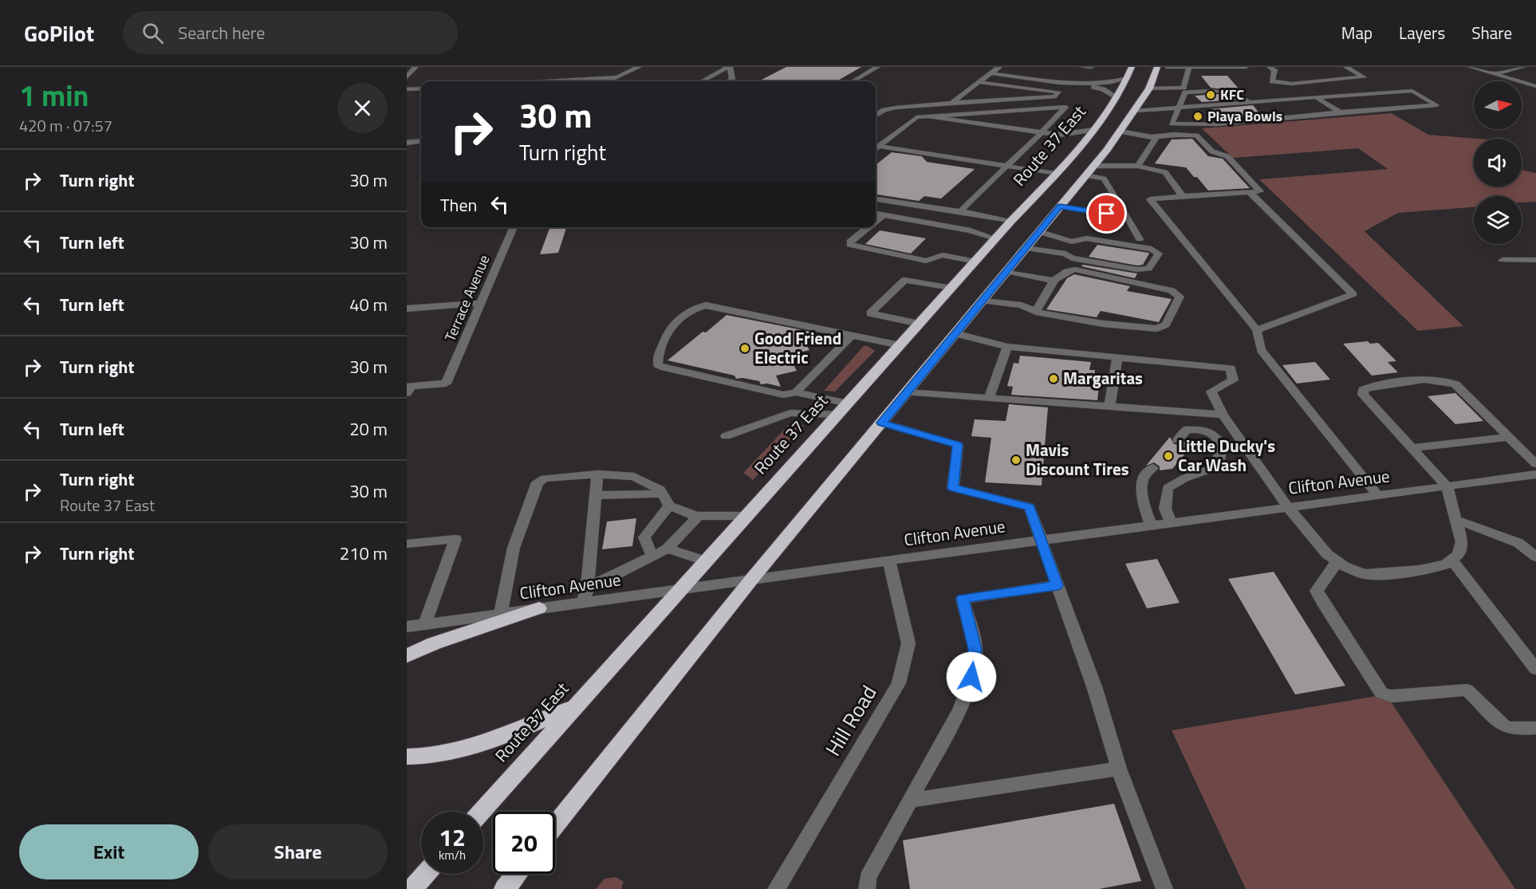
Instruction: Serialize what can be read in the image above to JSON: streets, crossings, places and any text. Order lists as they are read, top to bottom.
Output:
{
  "streets": {
    "highway": ["Route 37 East"],
    "street": ["Terrace Avenue", "Clifton Avenue", "Hill Road"]
  },
  "crossings": [
    ["Route 37 East", "Clifton Avenue"],
    ["Clifton Avenue", "Hill Road"]
  ],
  "places": [
    "KFC",
    "Playa Bowls",
    "Good Friend Electric",
    "Margaritas",
    "Little Ducky's Car Wash",
    "Mavis Discount Tires"
  ],
  "north": "right",
  "page": {
    "header": "GoPilot",
    "search": "Search here",
    "nav": ["Map", "Layers", "Share"],
    "heading": ["1 min", "420 m · 07:57"],
    "turn": ["30 m", "Turn right"],
    "list": [
      {
        "name": "Turn right",
        "value": "30 m"
      },
      {
        "name": "Turn left",
        "value": "30 m"
      },
      {
        "name": "Turn left",
        "value": "40 m"
      },
      {
        "name": "Turn right",
        "value": "30 m"
      },
      {
        "name": "Turn left",
        "value": "20 m"
      },
      {
        "name": "Turn right",
        "note": "Route 37 East",
        "value": "30 m"
      },
      {
        "name": "Turn right",
        "value": "210 m"
      }
    ],
    "then": "Then",
    "speed": "12 km/h",
    "limit": "20",
    "buttons": ["Exit", "Share"]
  }
}
